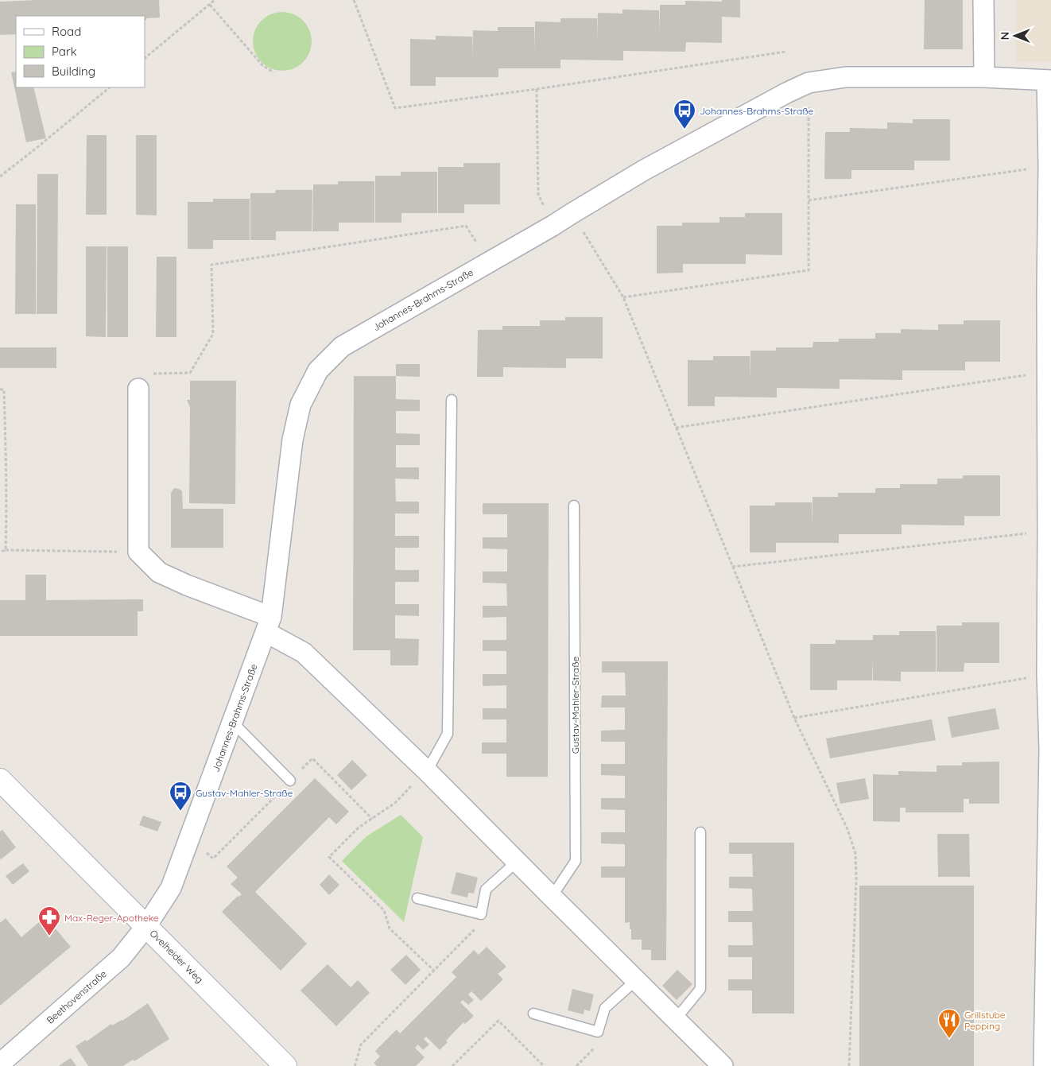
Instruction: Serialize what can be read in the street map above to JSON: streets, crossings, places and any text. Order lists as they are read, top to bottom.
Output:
{
  "streets": {
    "street": ["Johannes-Brahms-Straße", "Ovelheider Weg", "Beethovenstraße"],
    "lane": ["Gustav-Mahler-Straße"]
  },
  "crossings": [
    ["Johannes-Brahms-Straße", "Ovelheider Weg"],
    ["Johannes-Brahms-Straße", "Beethovenstraße"],
    ["Ovelheider Weg", "Beethovenstraße"]
  ],
  "places": {
    "bus stop": ["Johannes-Brahms-Straße", "Gustav-Mahler-Straße"],
    "pharmacy": ["Max-Reger-Apotheke"],
    "restaurant": ["Grillstube Pepping"]
  },
  "legend": ["Road", "Park", "Building"],
  "north": "left"
}
